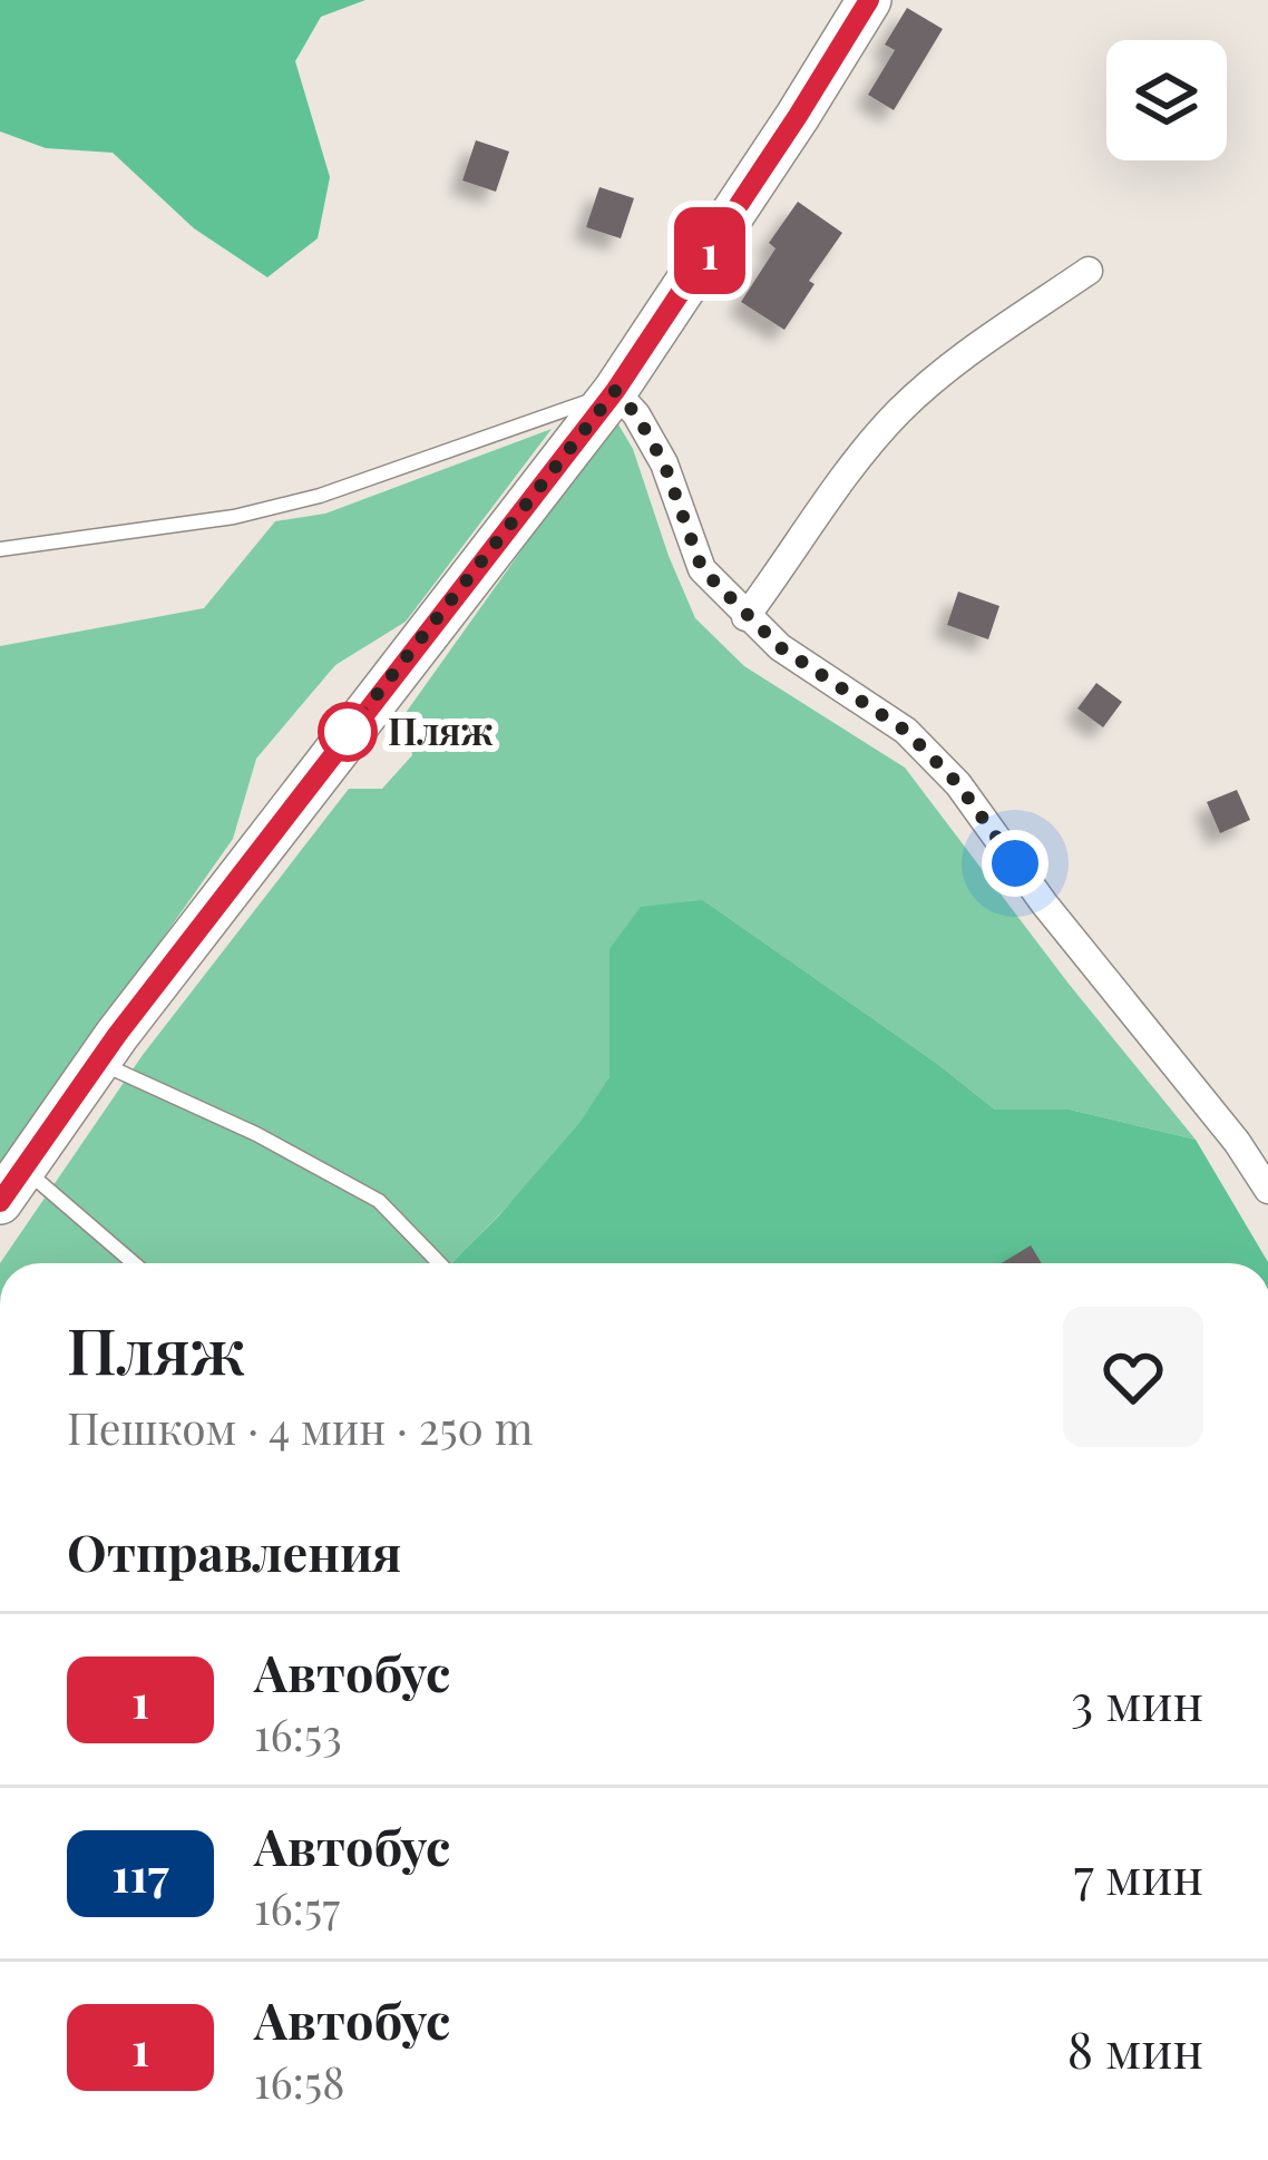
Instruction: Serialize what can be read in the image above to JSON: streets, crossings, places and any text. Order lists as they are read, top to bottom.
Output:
{
  "places": ["Пляж"],
  "lines": ["bus line 1"],
  "page": {
    "on_map": "1",
    "heading": [
      ["Пляж", "Пешком · 4 мин · 250 m"],
      "Отправления"
    ],
    "list": [
      {
        "mark": "1",
        "name": "Автобус",
        "note": "16:53",
        "value": "3 мин"
      },
      {
        "mark": "117",
        "name": "Автобус",
        "note": "16:57",
        "value": "7 мин"
      },
      {
        "mark": "1",
        "name": "Автобус",
        "note": "16:58",
        "value": "8 мин"
      }
    ]
  }
}
